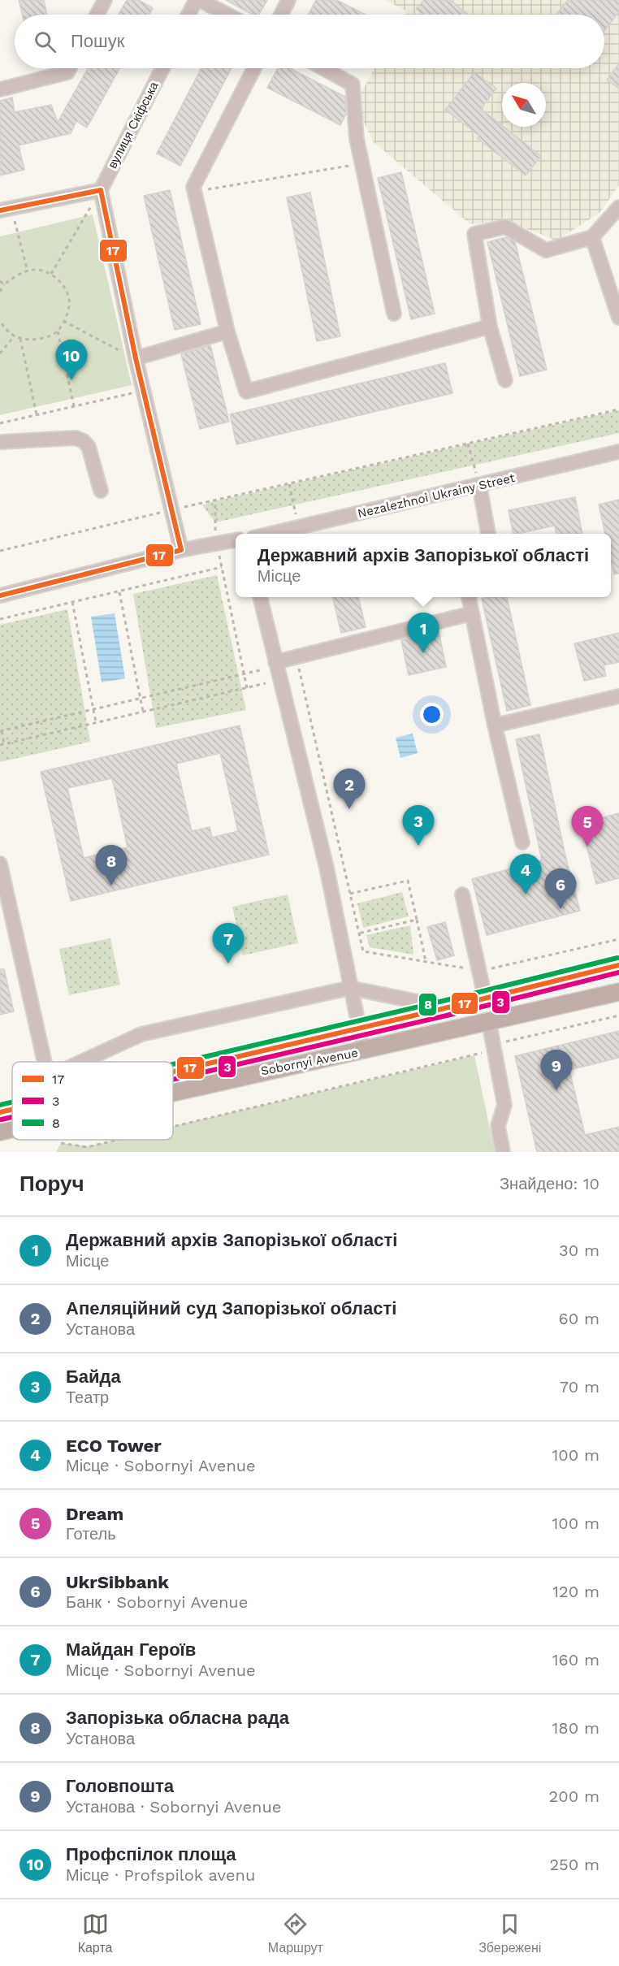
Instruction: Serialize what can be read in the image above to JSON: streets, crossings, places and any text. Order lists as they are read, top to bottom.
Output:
{
  "streets": {
    "main road": ["Sobornyi Avenue"],
    "street": ["вулиця Скіфська", "Nezalezhnoi Ukrainy Street"]
  },
  "lines": ["transit line 17", "transit line 8", "transit line 3"],
  "legend": ["17", "3", "8"],
  "north": "top left",
  "page": {
    "search": "Пошук",
    "pins": [
      "10",
      "1",
      "2",
      "3",
      "5",
      "8",
      "4",
      "6",
      "7",
      "9"
    ],
    "popup": ["Державний архів Запорізької області", "Місце"],
    "heading": ["Поруч", "Знайдено: 10"],
    "list": [
      {
        "mark": "1",
        "name": "Державний архів Запорізької області",
        "note": "Місце",
        "value": "30 m"
      },
      {
        "mark": "2",
        "name": "Апеляційний суд Запорізької області",
        "note": "Установа",
        "value": "60 m"
      },
      {
        "mark": "3",
        "name": "Байда",
        "note": "Театр",
        "value": "70 m"
      },
      {
        "mark": "4",
        "name": "ECO Tower",
        "note": "Місце · Sobornyi Avenue",
        "value": "100 m"
      },
      {
        "mark": "5",
        "name": "Dream",
        "note": "Готель",
        "value": "100 m"
      },
      {
        "mark": "6",
        "name": "UkrSibbank",
        "note": "Банк · Sobornyi Avenue",
        "value": "120 m"
      },
      {
        "mark": "7",
        "name": "Майдан Героїв",
        "note": "Місце · Sobornyi Avenue",
        "value": "160 m"
      },
      {
        "mark": "8",
        "name": "Запорізька обласна рада",
        "note": "Установа",
        "value": "180 m"
      },
      {
        "mark": "9",
        "name": "Головпошта",
        "note": "Установа · Sobornyi Avenue",
        "value": "200 m"
      },
      {
        "mark": "10",
        "name": "Профспілок площа",
        "note": "Місце · Profspilok avenu",
        "value": "250 m"
      }
    ],
    "nav": ["Карта", "Маршрут", "Збережені"]
  }
}
